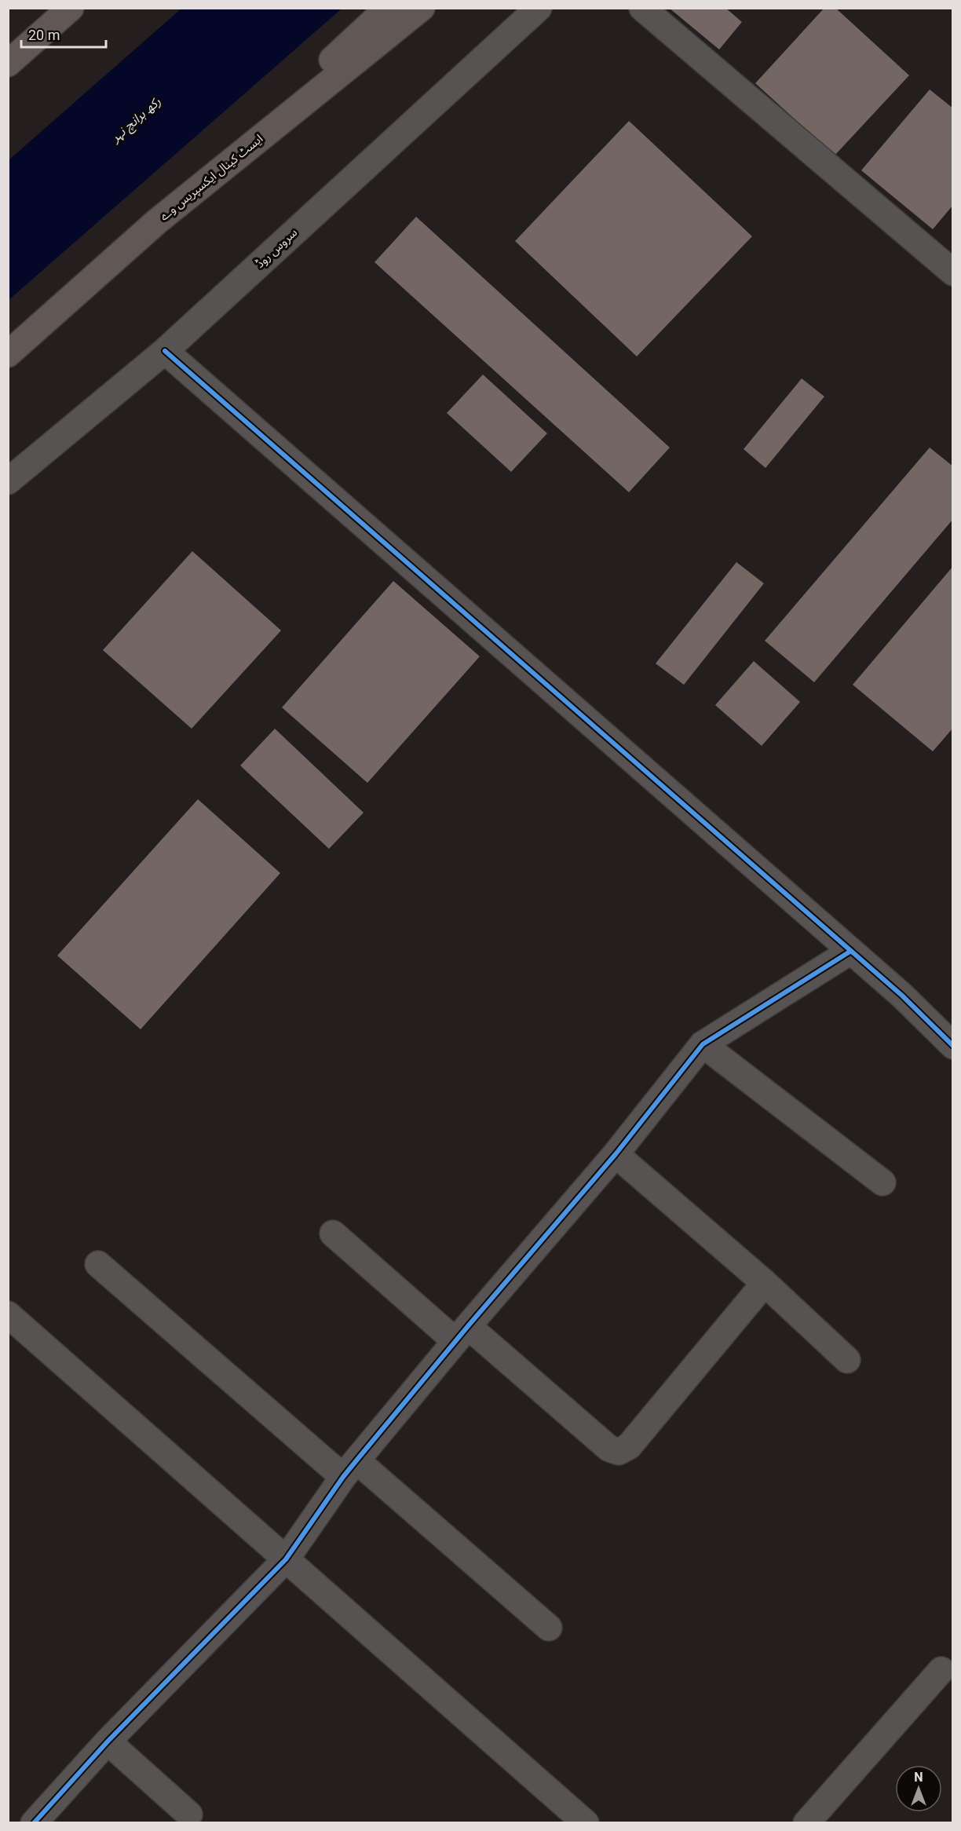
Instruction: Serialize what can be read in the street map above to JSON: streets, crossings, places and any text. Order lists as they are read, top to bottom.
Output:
{
  "streets": {
    "main road": ["ایسٹ کینال ایکسپریس وے"],
    "street": ["سروس روڈ"]
  },
  "water": ["رکھ برانچ نہر"],
  "scale_bar": "20 m",
  "north": "top"
}
